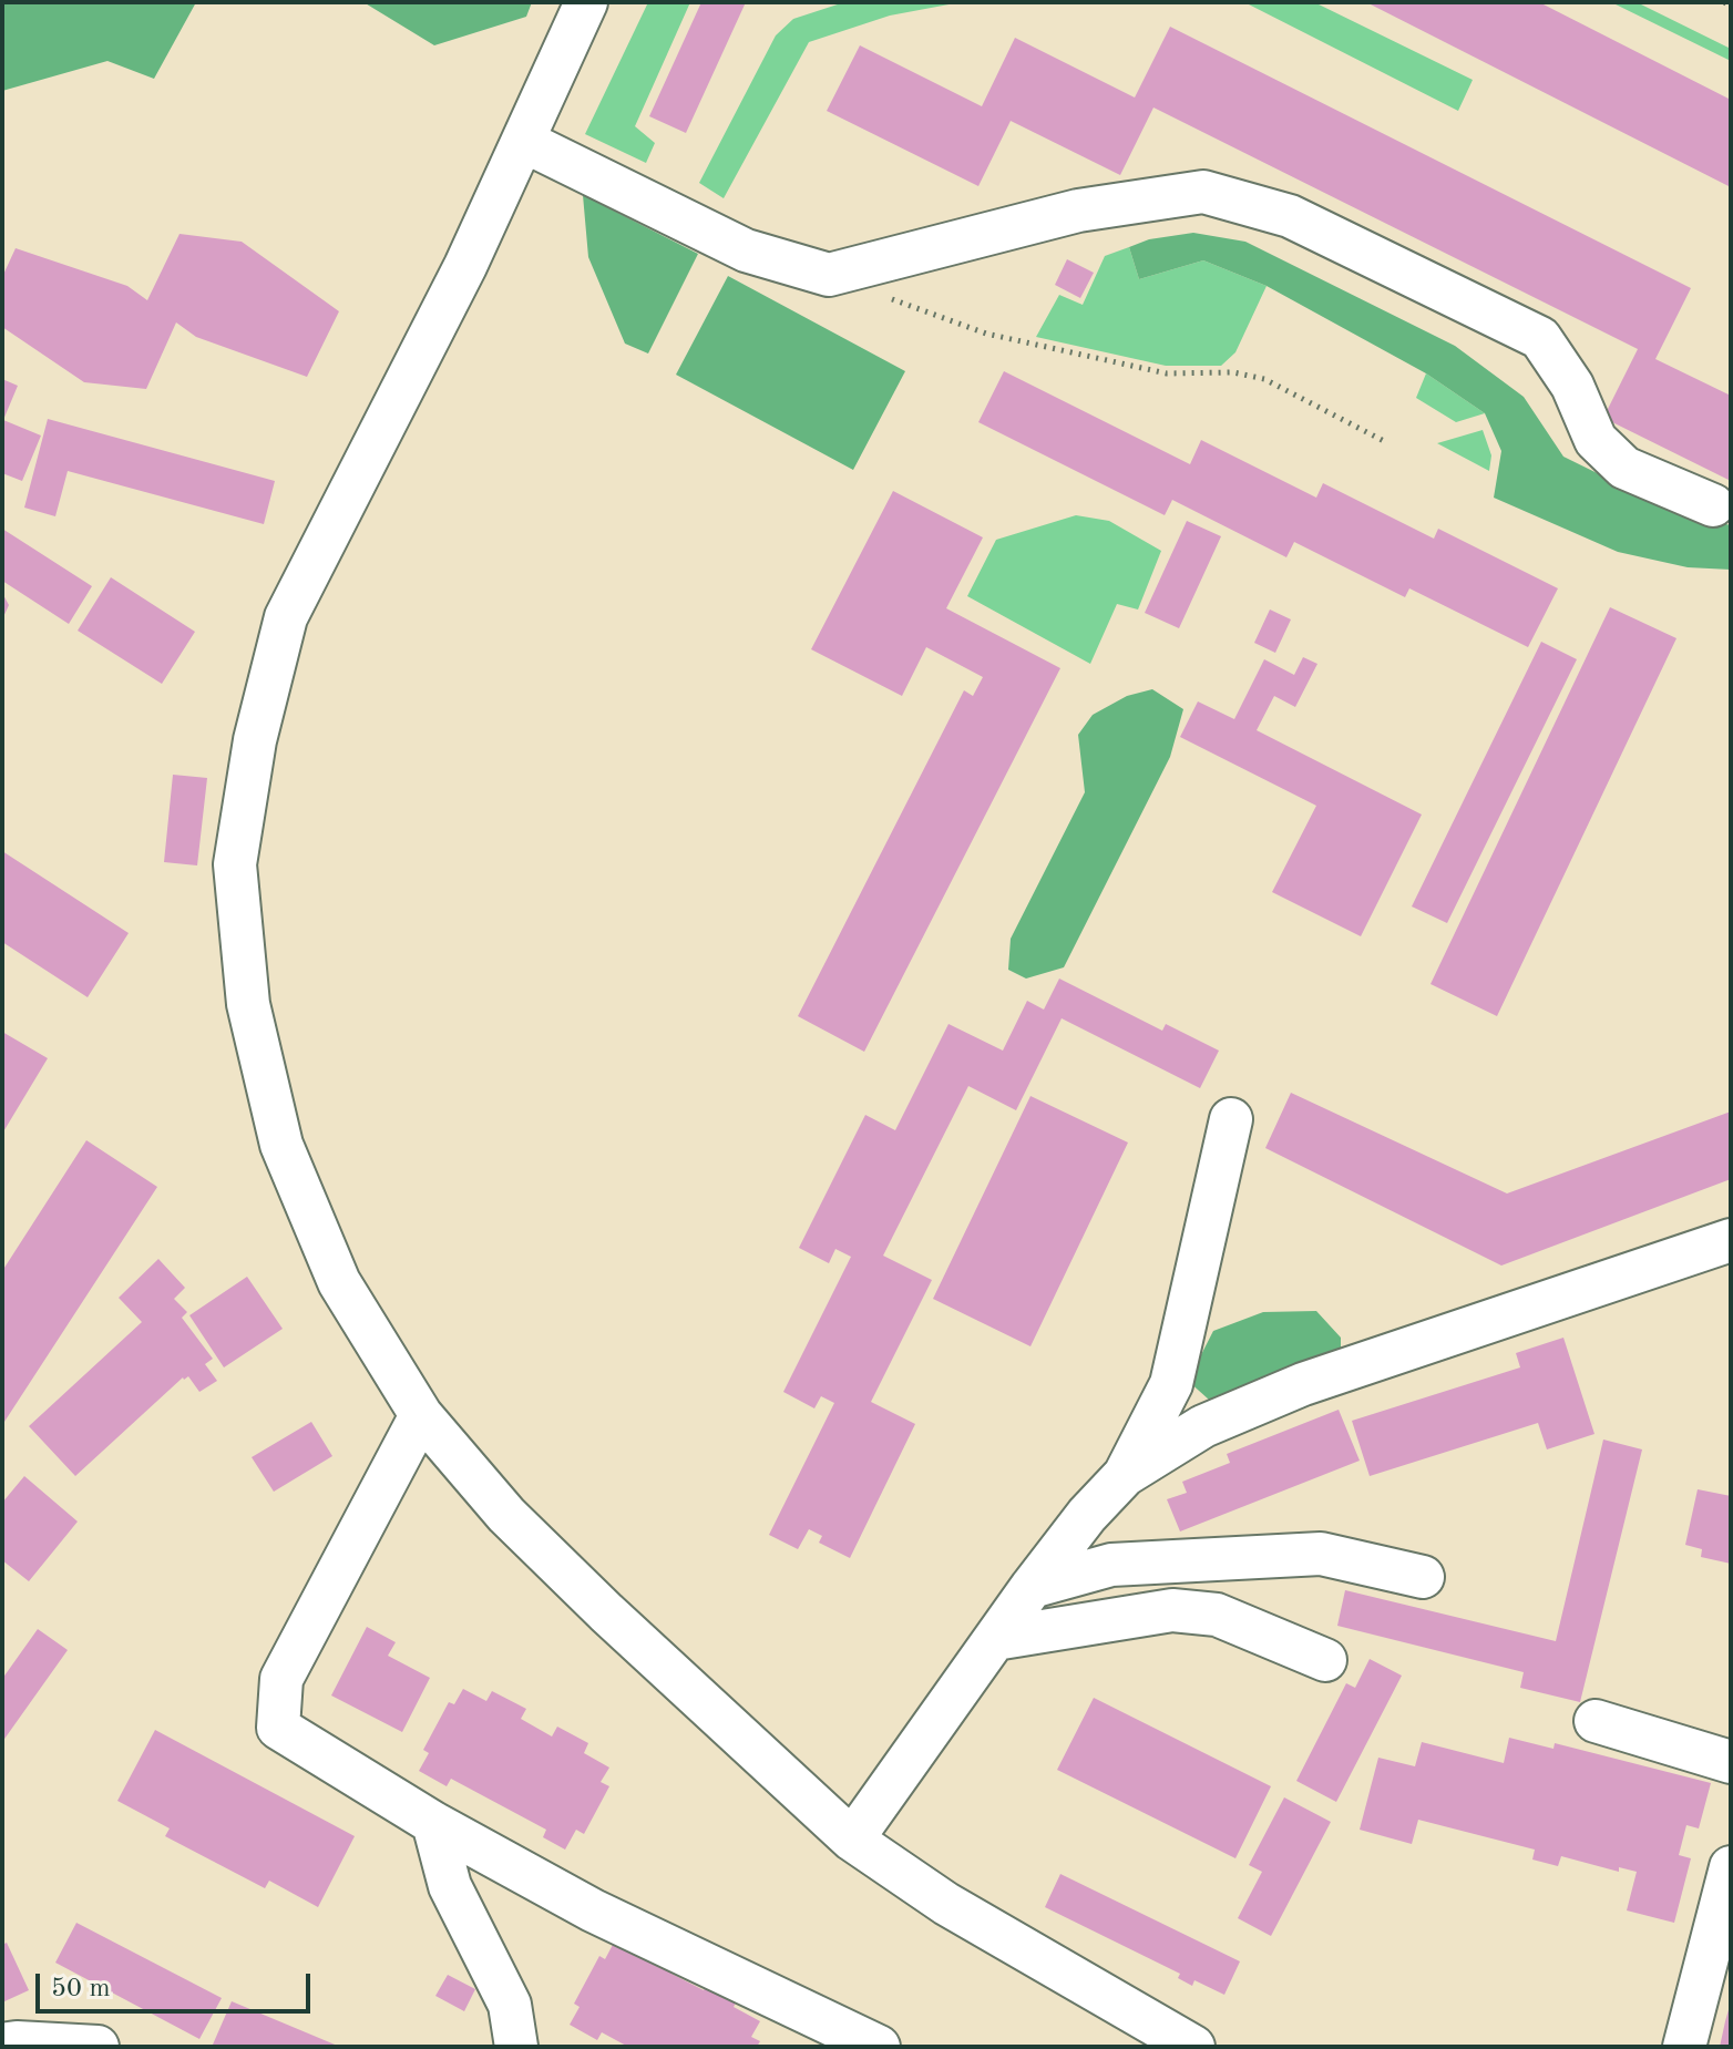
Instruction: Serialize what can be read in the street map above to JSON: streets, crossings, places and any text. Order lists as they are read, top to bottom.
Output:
{
  "scale_bar": "50 m"
}
